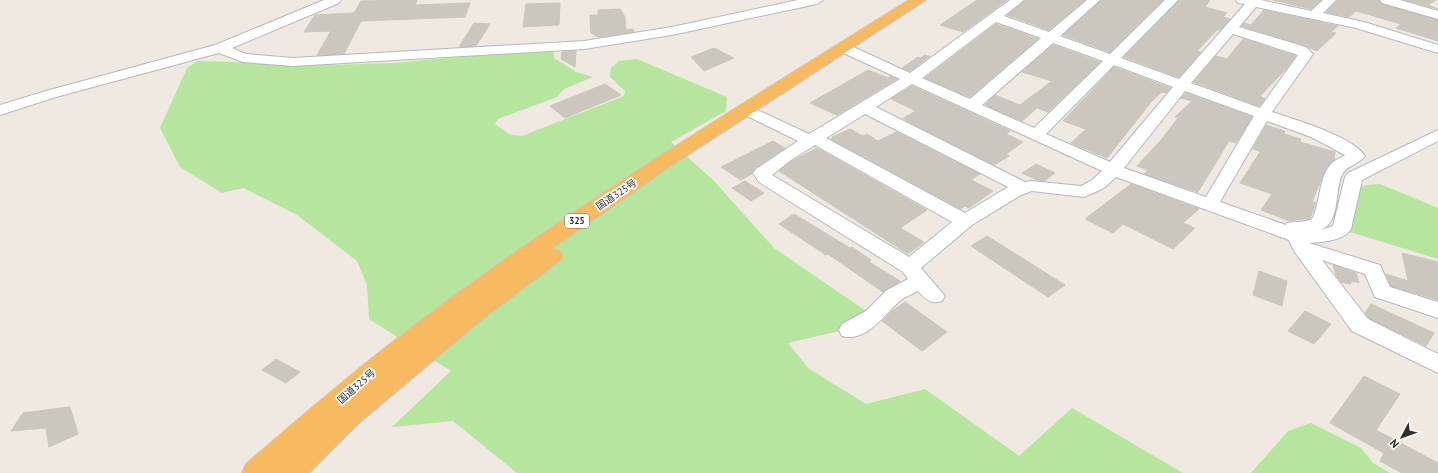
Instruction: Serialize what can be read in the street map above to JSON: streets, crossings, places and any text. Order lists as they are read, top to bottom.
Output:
{
  "streets": {
    "highway": ["国道325号", "325"]
  },
  "north": "bottom left"
}
